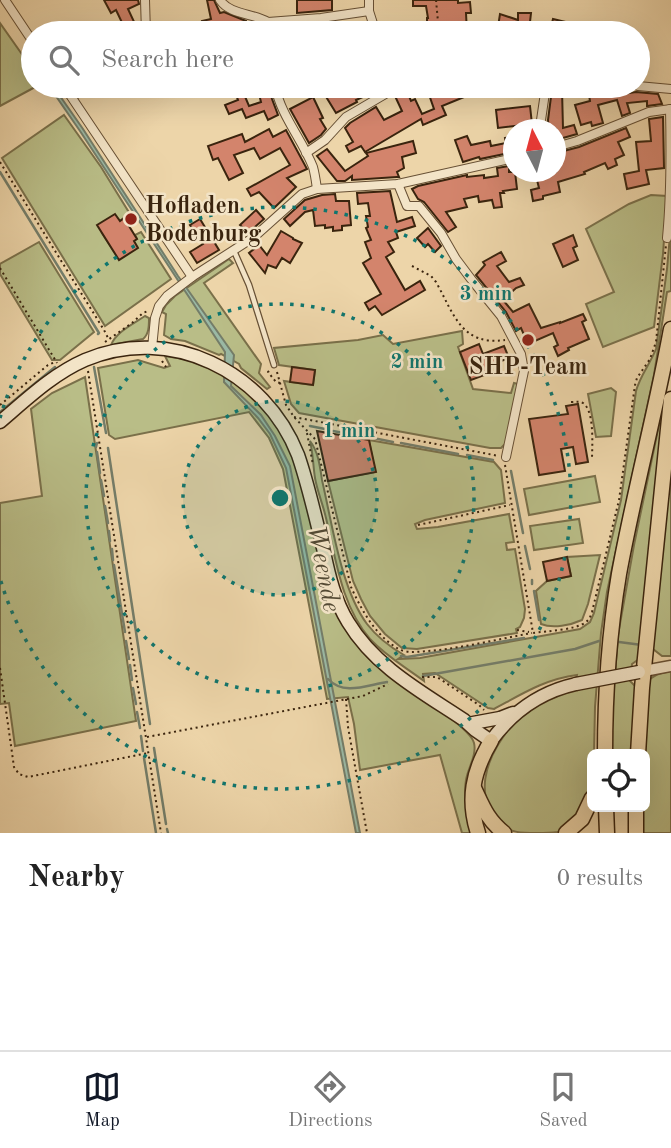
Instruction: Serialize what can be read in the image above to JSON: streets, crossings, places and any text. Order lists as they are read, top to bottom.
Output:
{
  "water": ["Weende"],
  "places": ["Hofladen Bodenburg", "SHP-Team"],
  "north": "top",
  "page": {
    "search": "Search here",
    "heading": ["Nearby", "0 results"],
    "nav": ["Map", "Directions", "Saved"]
  },
  "rings": ["3 min", "2 min", "1 min"]
}
